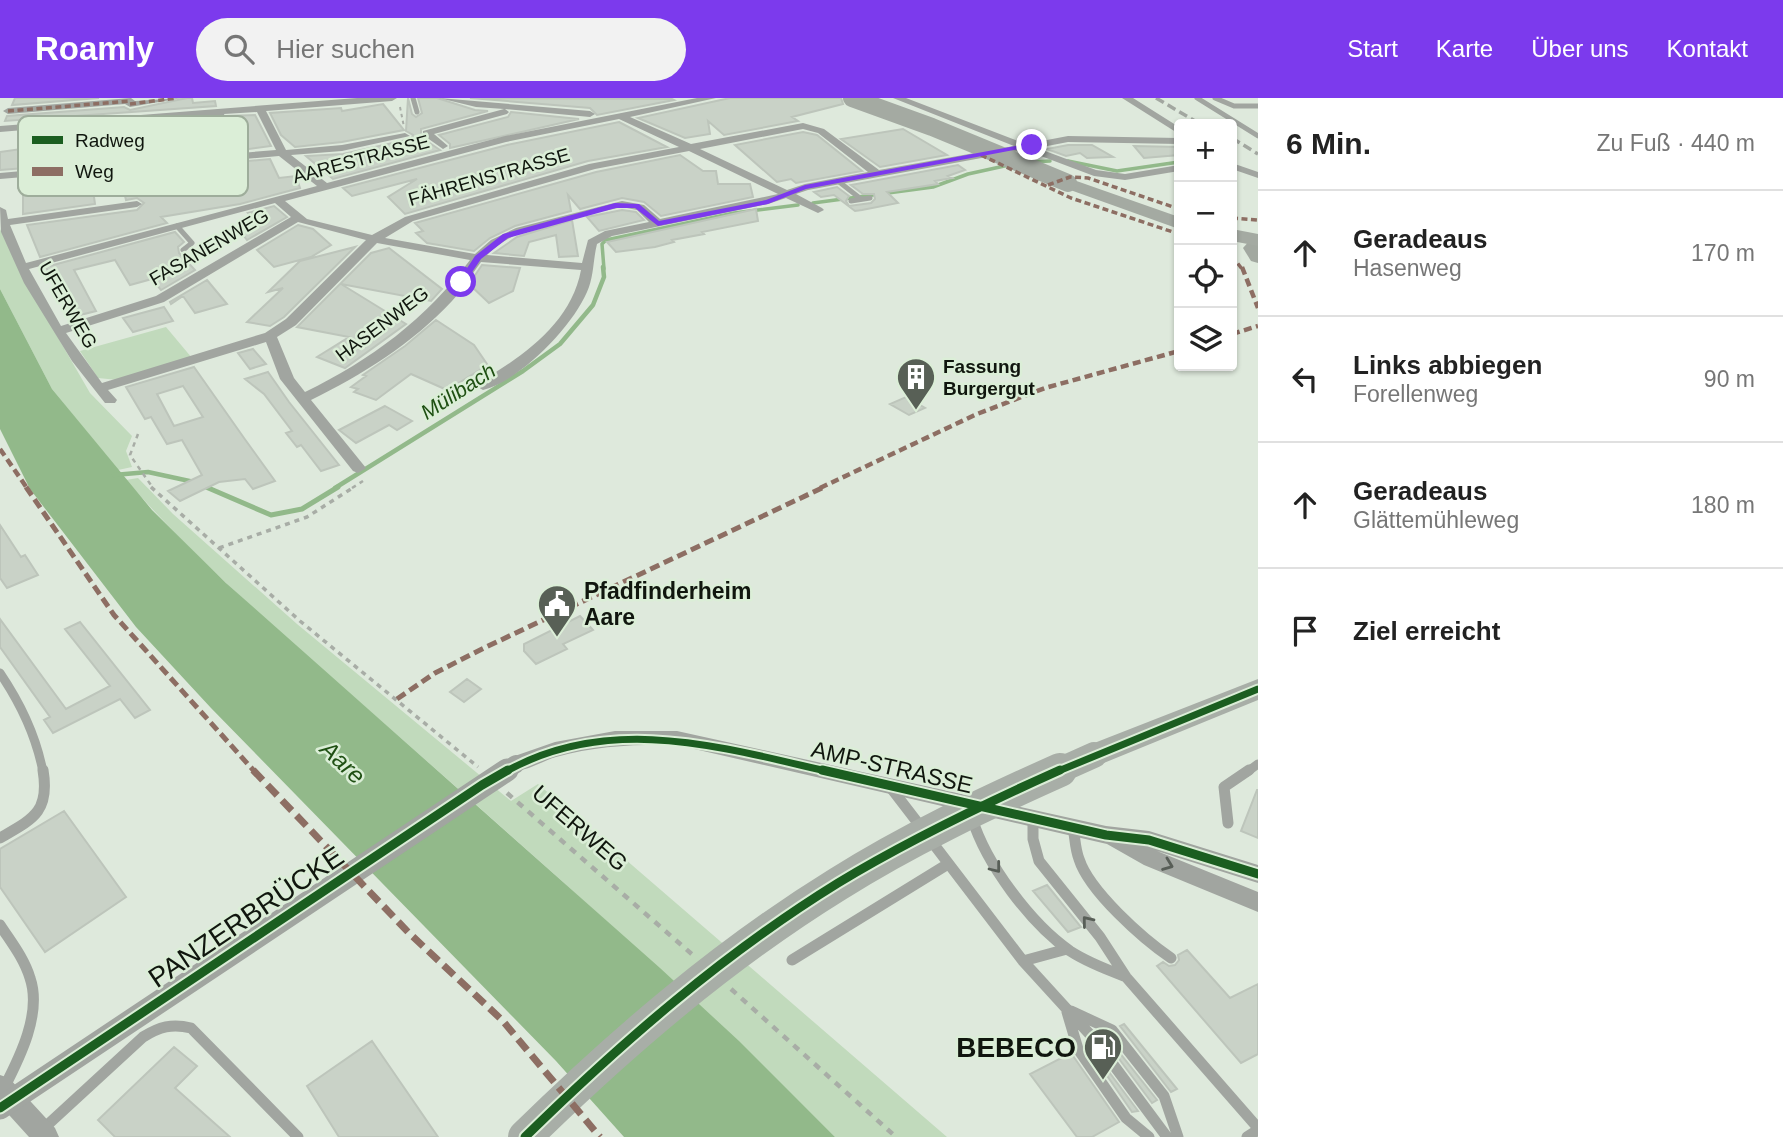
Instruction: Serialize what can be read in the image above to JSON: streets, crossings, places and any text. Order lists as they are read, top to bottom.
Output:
{
  "streets": {
    "street": [
      "AARESTRASSE",
      "FÄHRENSTRASSE",
      "FASANENWEG",
      "UFERWEG",
      "HASENWEG",
      "AMP-STRASSE",
      "PANZERBRÜCKE"
    ]
  },
  "crossings": [
    ["AARESTRASSE", "FASANENWEG"],
    ["AARESTRASSE", "UFERWEG"],
    ["FÄHRENSTRASSE", "UFERWEG"],
    ["FASANENWEG", "UFERWEG"],
    ["AMP-STRASSE", "PANZERBRÜCKE"]
  ],
  "water": ["Mülibach", "Aare"],
  "places": {
    "building": ["Fassung Burgergut"],
    "public building": ["Pfadfinderheim Aare"],
    "fuel station": ["BEBECO"]
  },
  "legend": ["Radweg", "Weg"],
  "page": {
    "header": "Roamly",
    "search": "Hier suchen",
    "nav": [
      "Start",
      "Karte",
      "Über uns",
      "Kontakt"
    ],
    "heading": ["6 Min.", "Zu Fuß · 440 m"],
    "map_buttons": ["+", "−"],
    "list": [
      ["Geradeaus", "Hasenweg", "170 m"],
      ["Links abbiegen", "Forellenweg", "90 m"],
      ["Geradeaus", "Glättemühleweg", "180 m"],
      "Ziel erreicht"
    ]
  }
}
